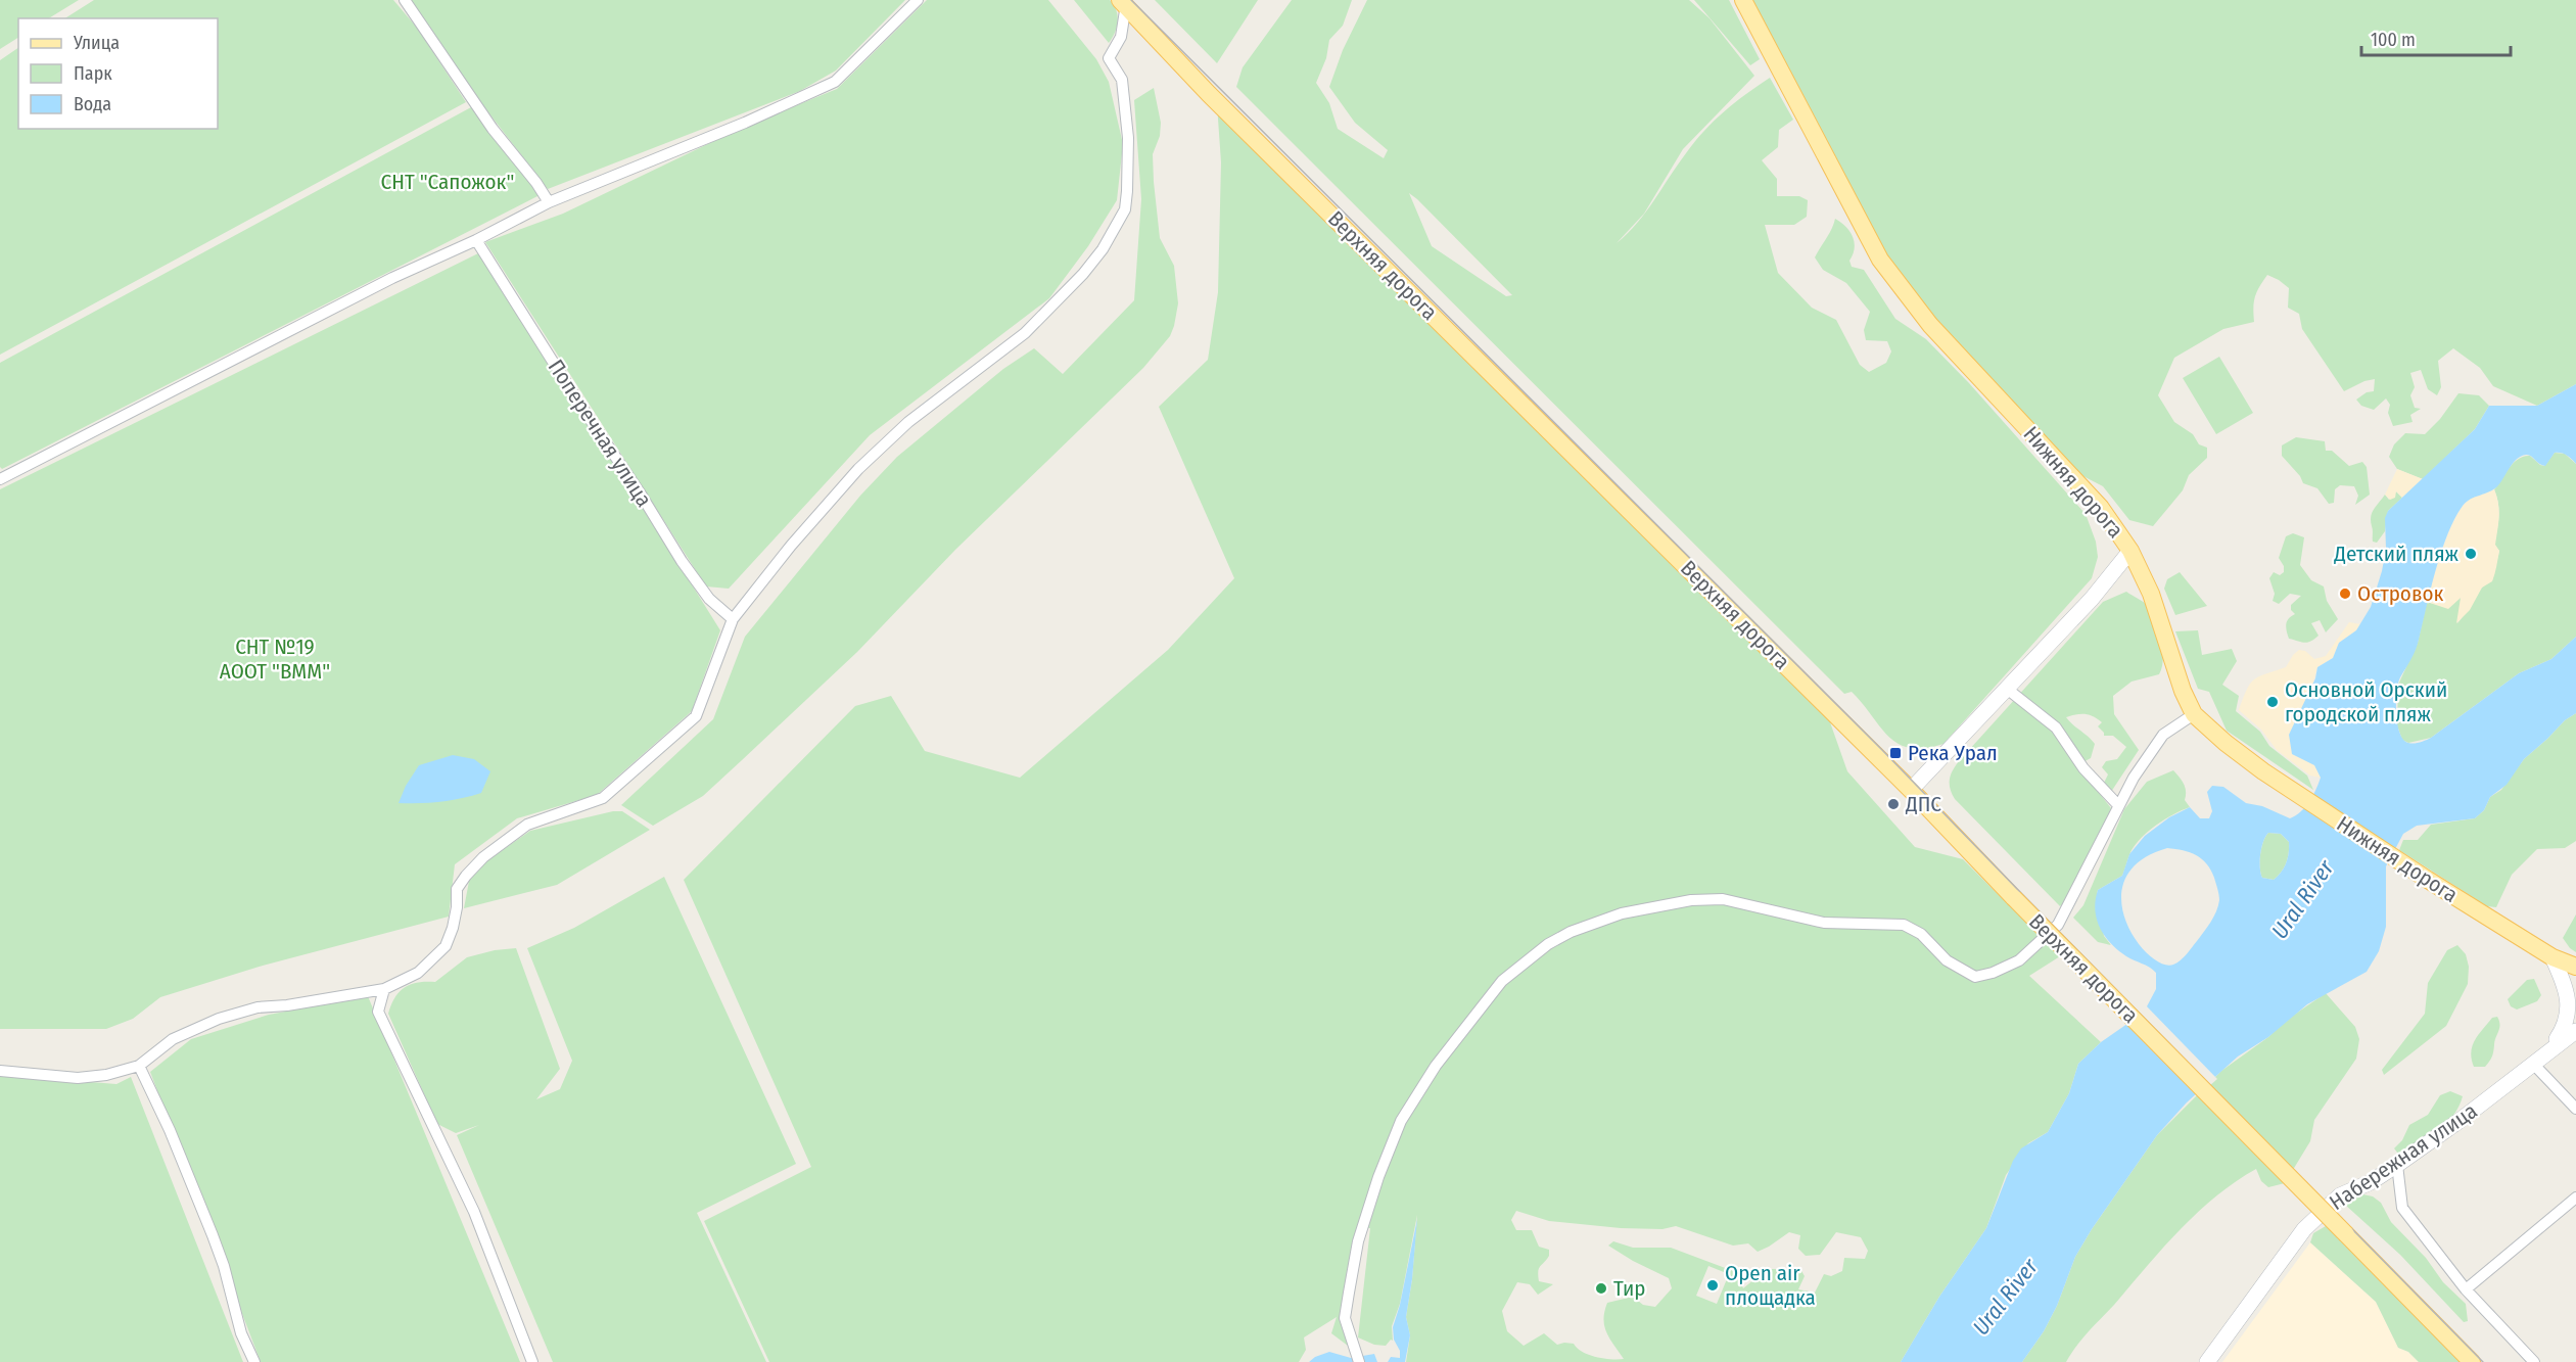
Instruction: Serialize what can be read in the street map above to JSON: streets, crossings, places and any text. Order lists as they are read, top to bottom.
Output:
{
  "streets": {
    "main road": ["Верхняя дорога", "Нижняя дорога", "Набережная улица"],
    "street": ["Поперечная улица"]
  },
  "water": ["Ural River"],
  "parks": ["СНТ \"Сапожок\"", "СНТ №19 АООТ \"ВММ\""],
  "places": {
    "other": [
      "Детский пляж",
      "Островок",
      "Основной Орский городской пляж",
      "ДПС",
      "Open air площадка",
      "Тир"
    ],
    "transit": ["Река Урал"]
  },
  "legend": ["Улица", "Парк", "Вода"],
  "scale_bar": "100 m"
}
